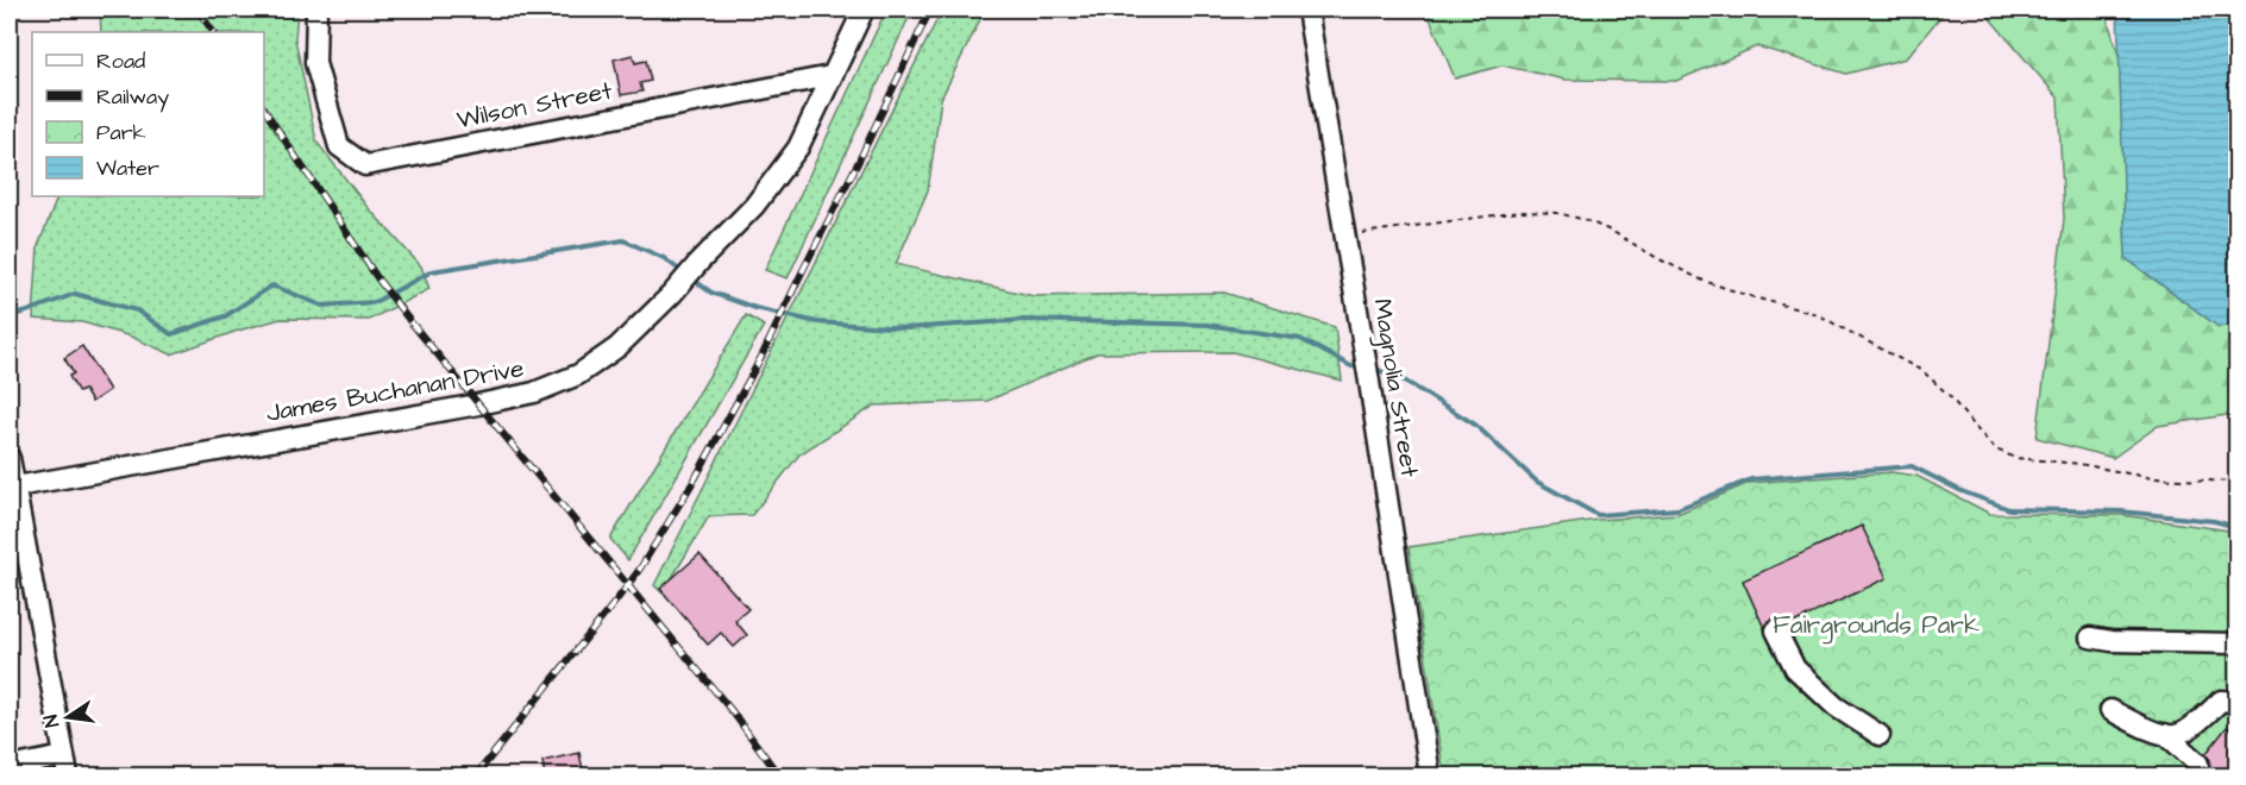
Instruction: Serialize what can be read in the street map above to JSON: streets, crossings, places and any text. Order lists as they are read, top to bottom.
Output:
{
  "streets": {
    "street": ["Wilson Street", "Magnolia Street", "James Buchanan Drive"]
  },
  "crossings": [
    ["Wilson Street", "James Buchanan Drive"]
  ],
  "parks": ["Fairgrounds Park"],
  "legend": [
    "Road",
    "Railway",
    "Park",
    "Water"
  ],
  "north": "left"
}
